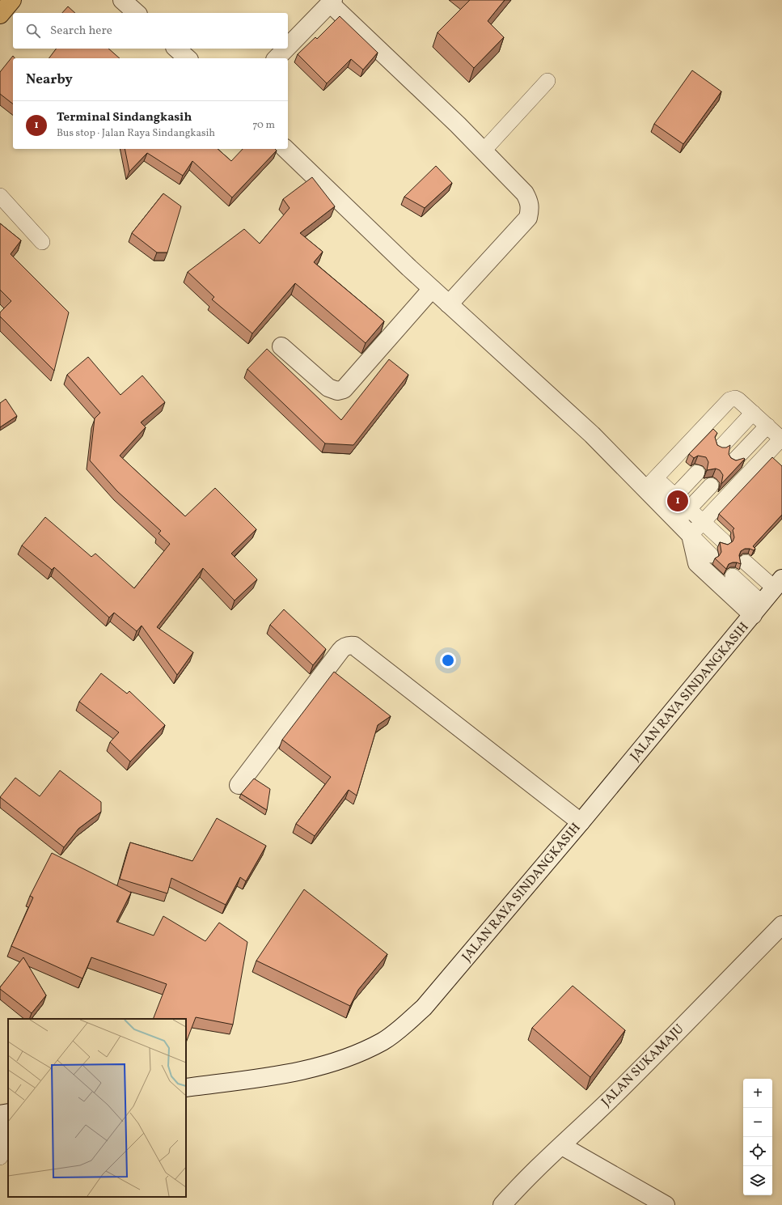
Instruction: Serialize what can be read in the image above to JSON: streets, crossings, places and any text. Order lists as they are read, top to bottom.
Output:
{
  "streets": {
    "street": ["JALAN RAYA SINDANGKASIH", "JALAN SUKAMAJU"]
  },
  "page": {
    "search": "Search here",
    "heading": "Nearby",
    "list": [
      {
        "mark": "1",
        "name": "Terminal Sindangkasih",
        "note": "Bus stop · Jalan Raya Sindangkasih",
        "value": "70 m"
      }
    ],
    "pins": "1",
    "map_buttons": ["+", "−"]
  }
}
